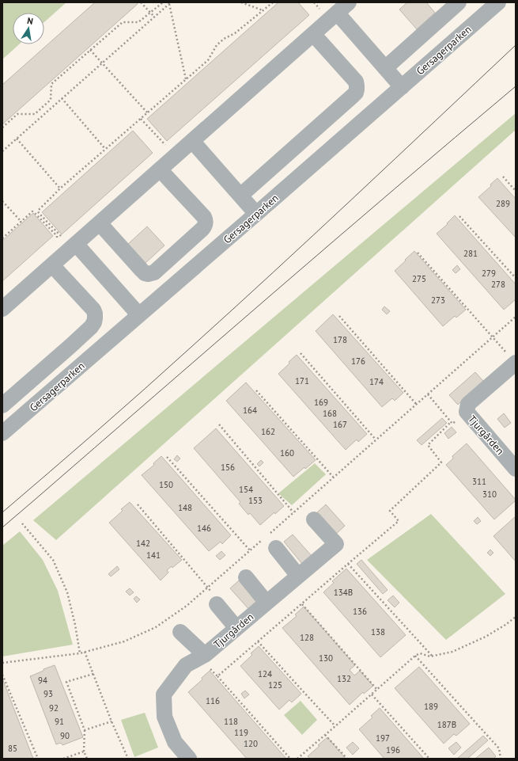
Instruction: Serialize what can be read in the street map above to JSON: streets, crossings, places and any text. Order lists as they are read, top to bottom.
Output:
{
  "streets": {
    "street": ["Gersagerparken", "Tjurgården"]
  },
  "house_numbers": [
    "289",
    "281",
    "279",
    "275",
    "278",
    "273",
    "178",
    "176",
    "171",
    "174",
    "169",
    "164",
    "168",
    "167",
    "162",
    "160",
    "156",
    "311",
    "150",
    "154",
    "310",
    "153",
    "148",
    "146",
    "142",
    "141",
    "134B",
    "136",
    "138",
    "128",
    "130",
    "124",
    "132",
    "94",
    "125",
    "93",
    "116",
    "189",
    "92",
    "91",
    "118",
    "187B",
    "119",
    "90",
    "197",
    "120",
    "85",
    "196"
  ],
  "north": "top"
}
